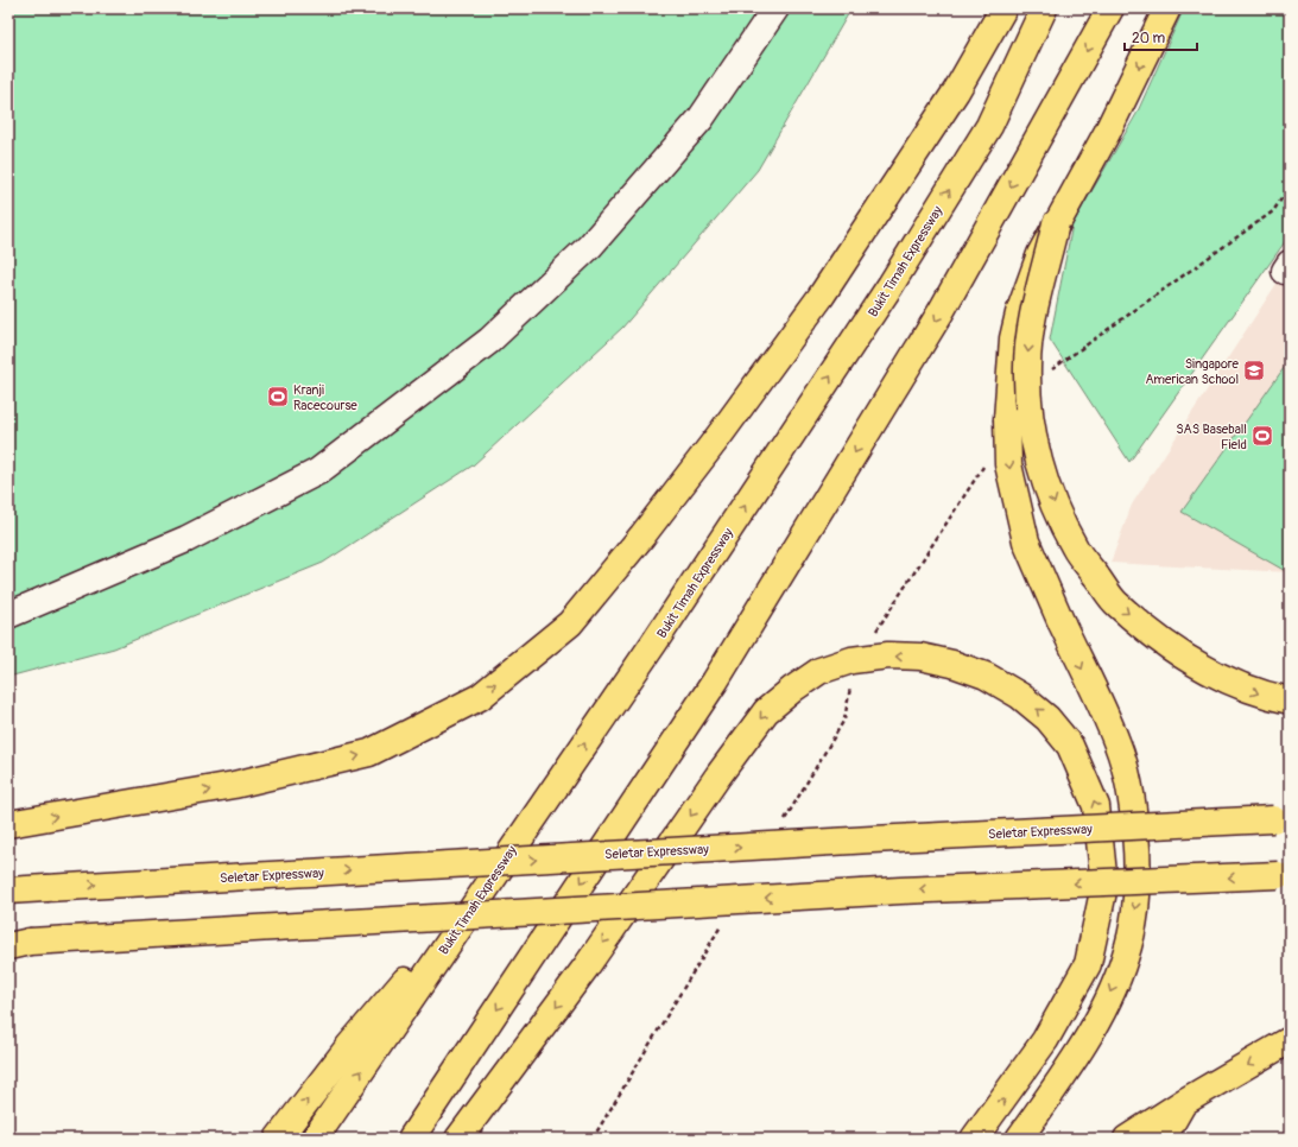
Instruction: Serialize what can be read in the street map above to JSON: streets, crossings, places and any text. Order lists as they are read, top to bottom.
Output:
{
  "streets": {
    "highway": ["Bukit Timah Expressway", "Seletar Expressway"]
  },
  "places": {
    "school or university": ["Singapore American School"],
    "sports": ["Kranji Racecourse", "SAS Baseball Field"]
  },
  "scale_bar": "20 m"
}
